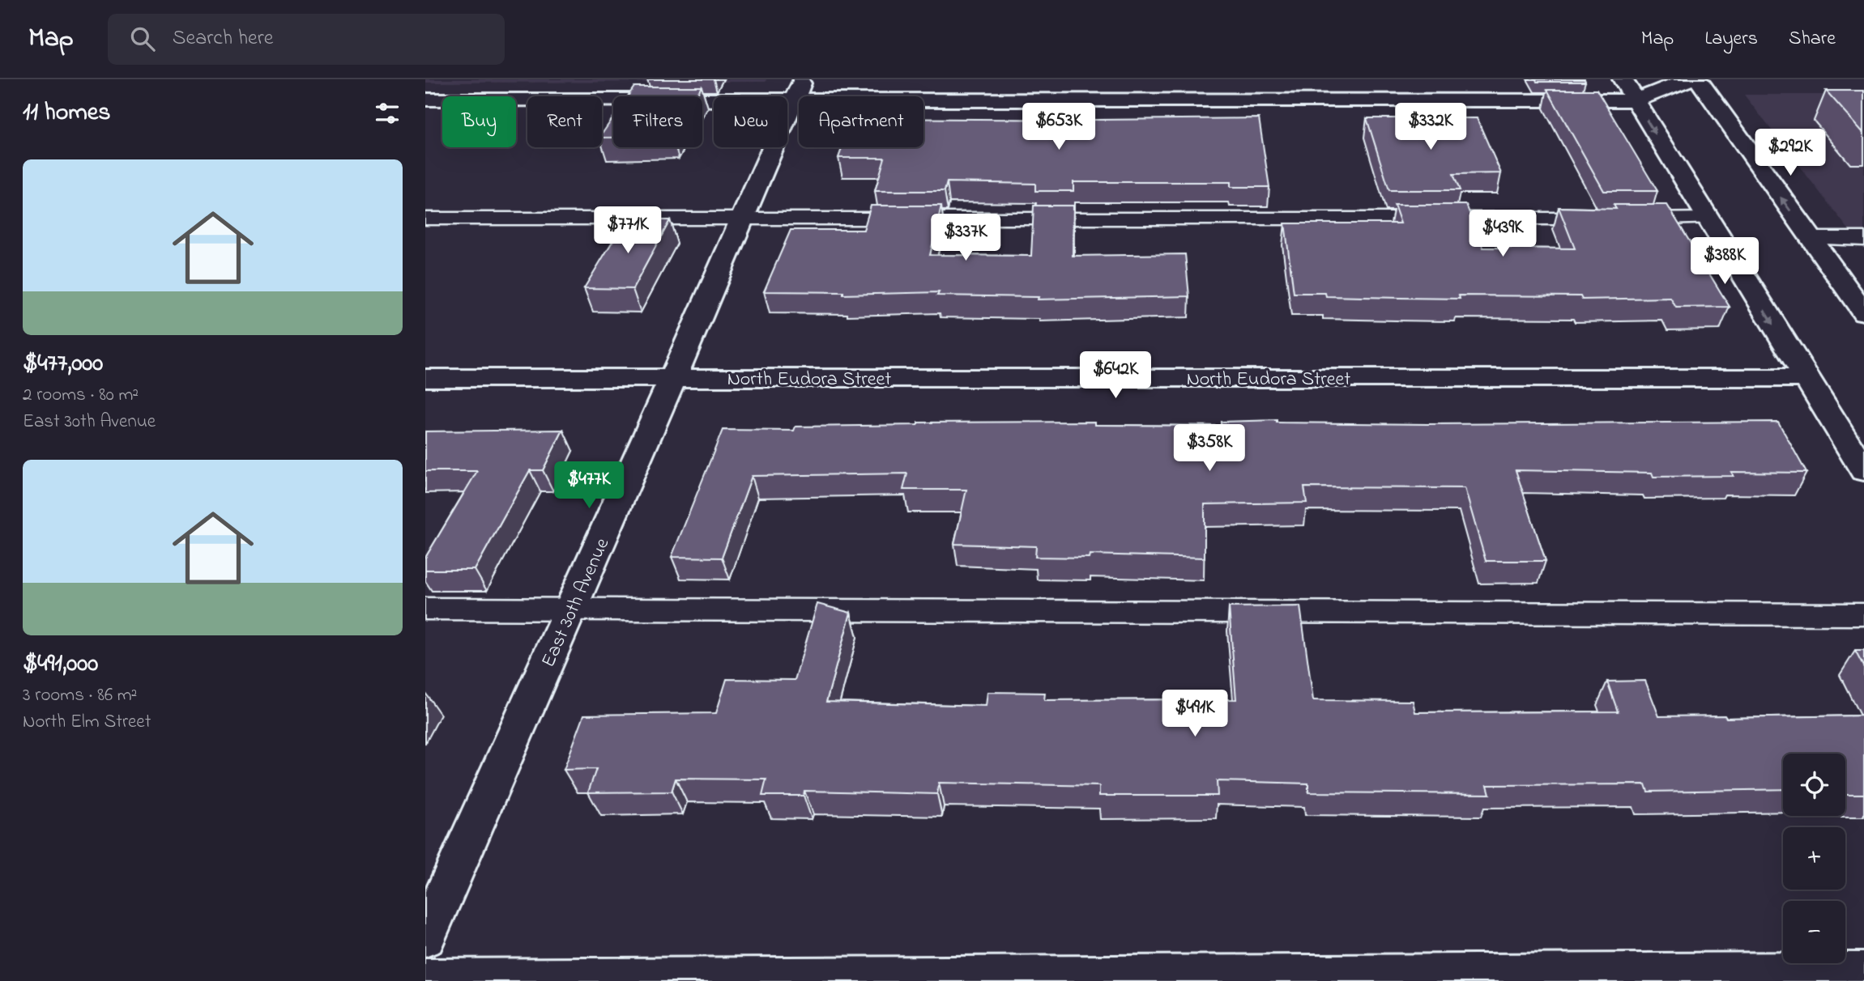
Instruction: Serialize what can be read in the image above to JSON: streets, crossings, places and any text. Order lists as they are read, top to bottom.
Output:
{
  "streets": {
    "street": ["North Eudora Street", "East 30th Avenue"]
  },
  "crossings": [
    ["North Eudora Street", "East 30th Avenue"]
  ],
  "page": {
    "header": "Map",
    "search": "Search here",
    "nav": ["Map", "Layers", "Share"],
    "heading": "11 homes",
    "chip": [
      "Buy",
      "Rent",
      "Filters",
      "New",
      "Apartment"
    ],
    "price": [
      "$653K",
      "$332K",
      "$292K",
      "$771K",
      "$439K",
      "$337K",
      "$388K",
      "$642K",
      "$358K",
      "$477K",
      "$491K"
    ],
    "list": [
      {
        "name": "$477,000",
        "note": "2 rooms · 80 m² · East 30th Avenue"
      },
      {
        "name": "$491,000",
        "note": "3 rooms · 86 m² · North Elm Street"
      }
    ],
    "map_buttons": ["+", "−"]
  }
}
